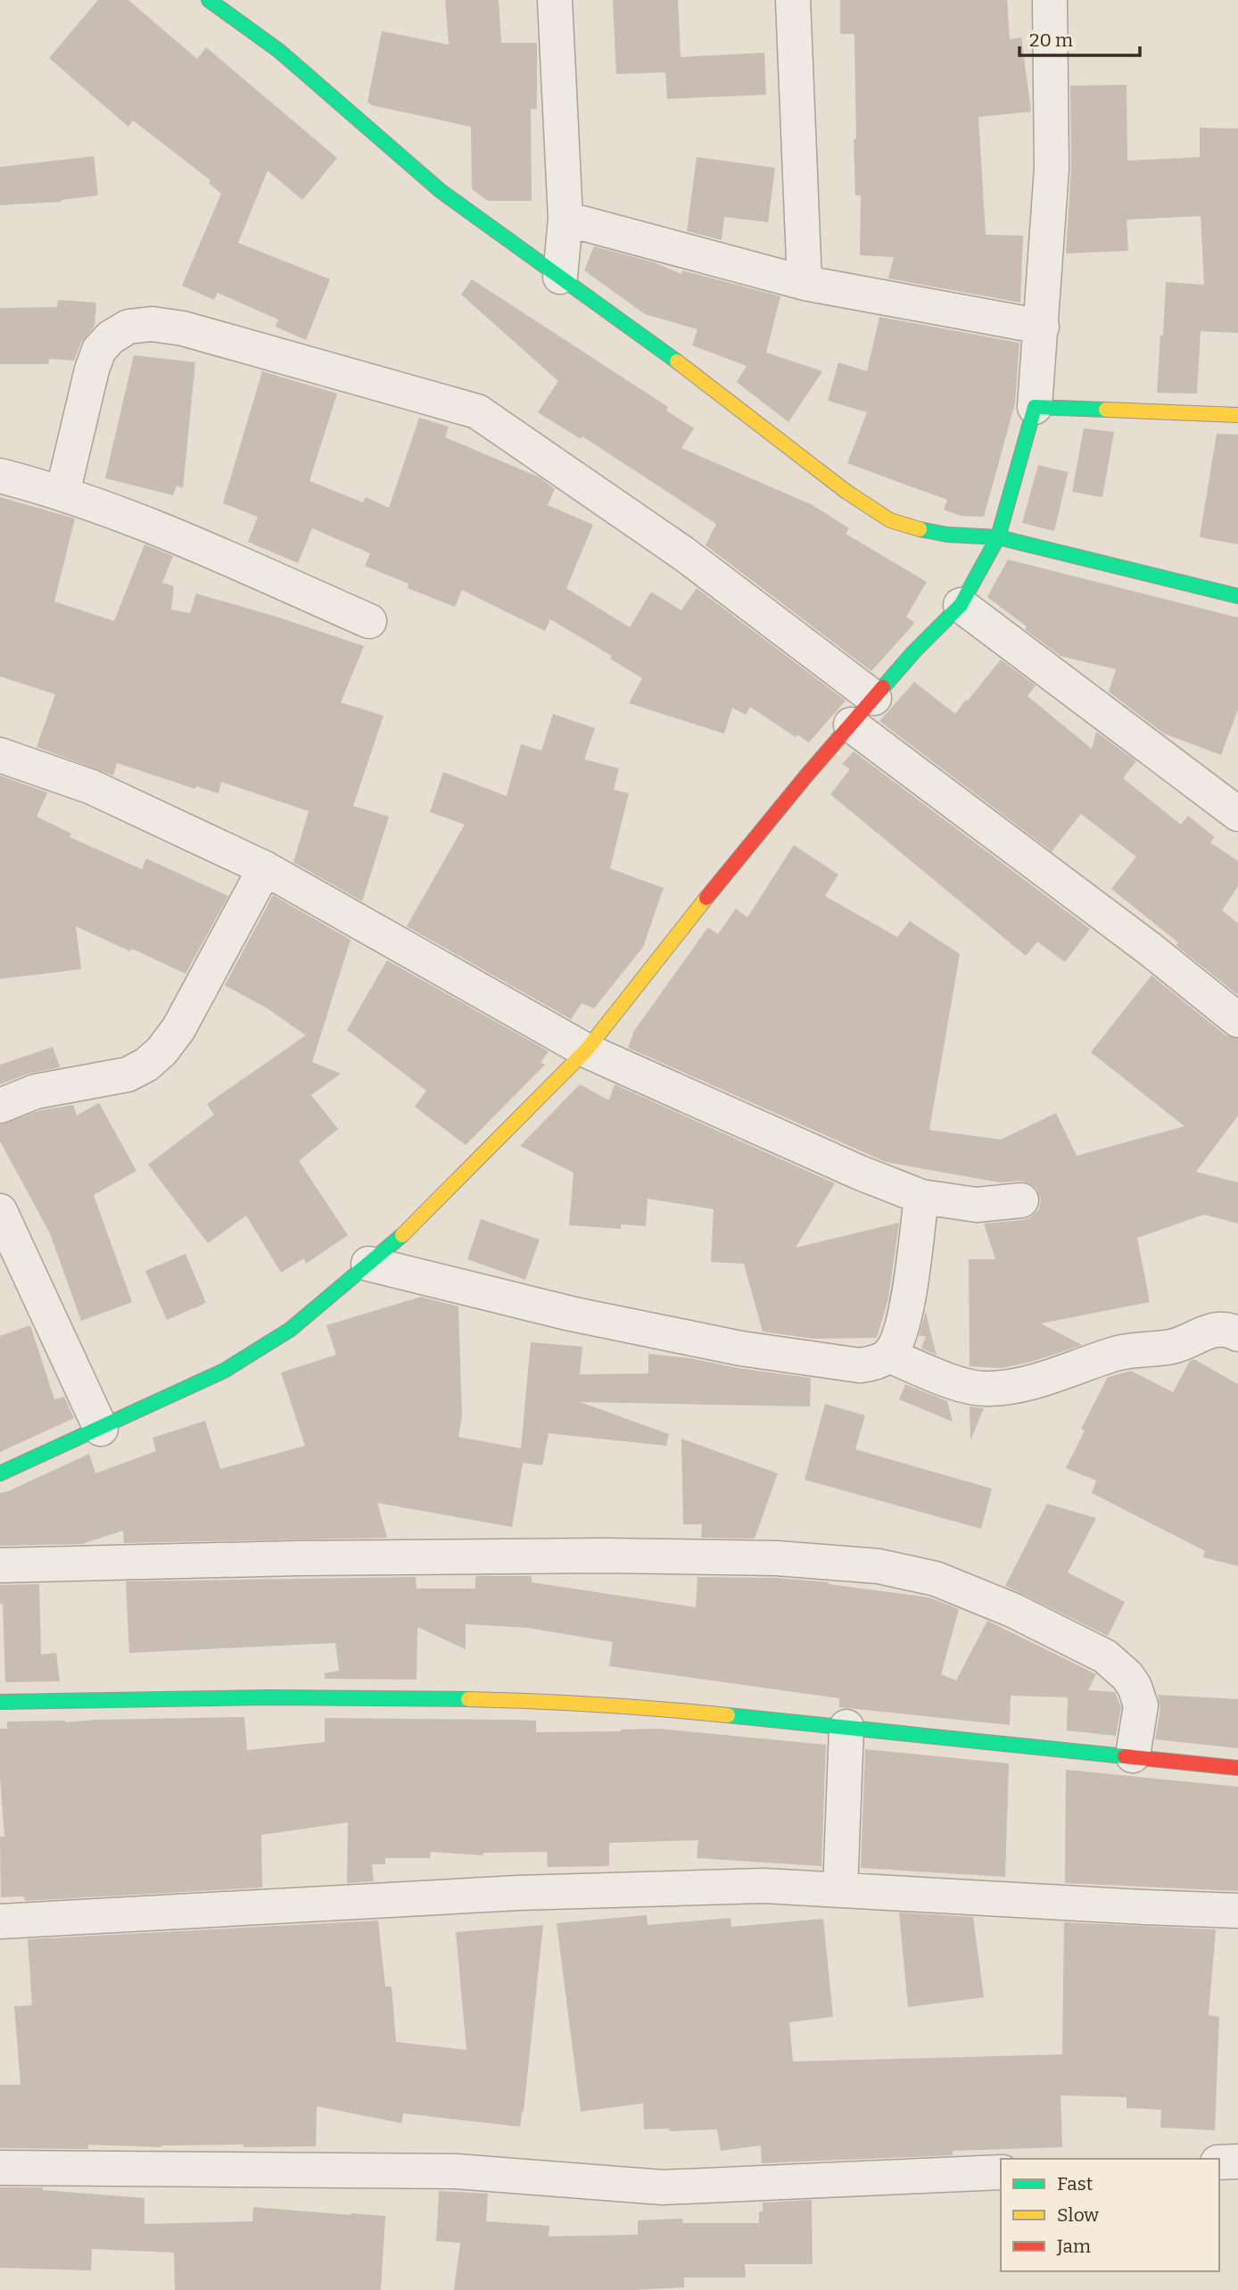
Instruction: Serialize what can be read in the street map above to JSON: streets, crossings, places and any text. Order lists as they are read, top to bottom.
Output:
{
  "legend": ["Fast", "Slow", "Jam"],
  "scale_bar": "20 m"
}
